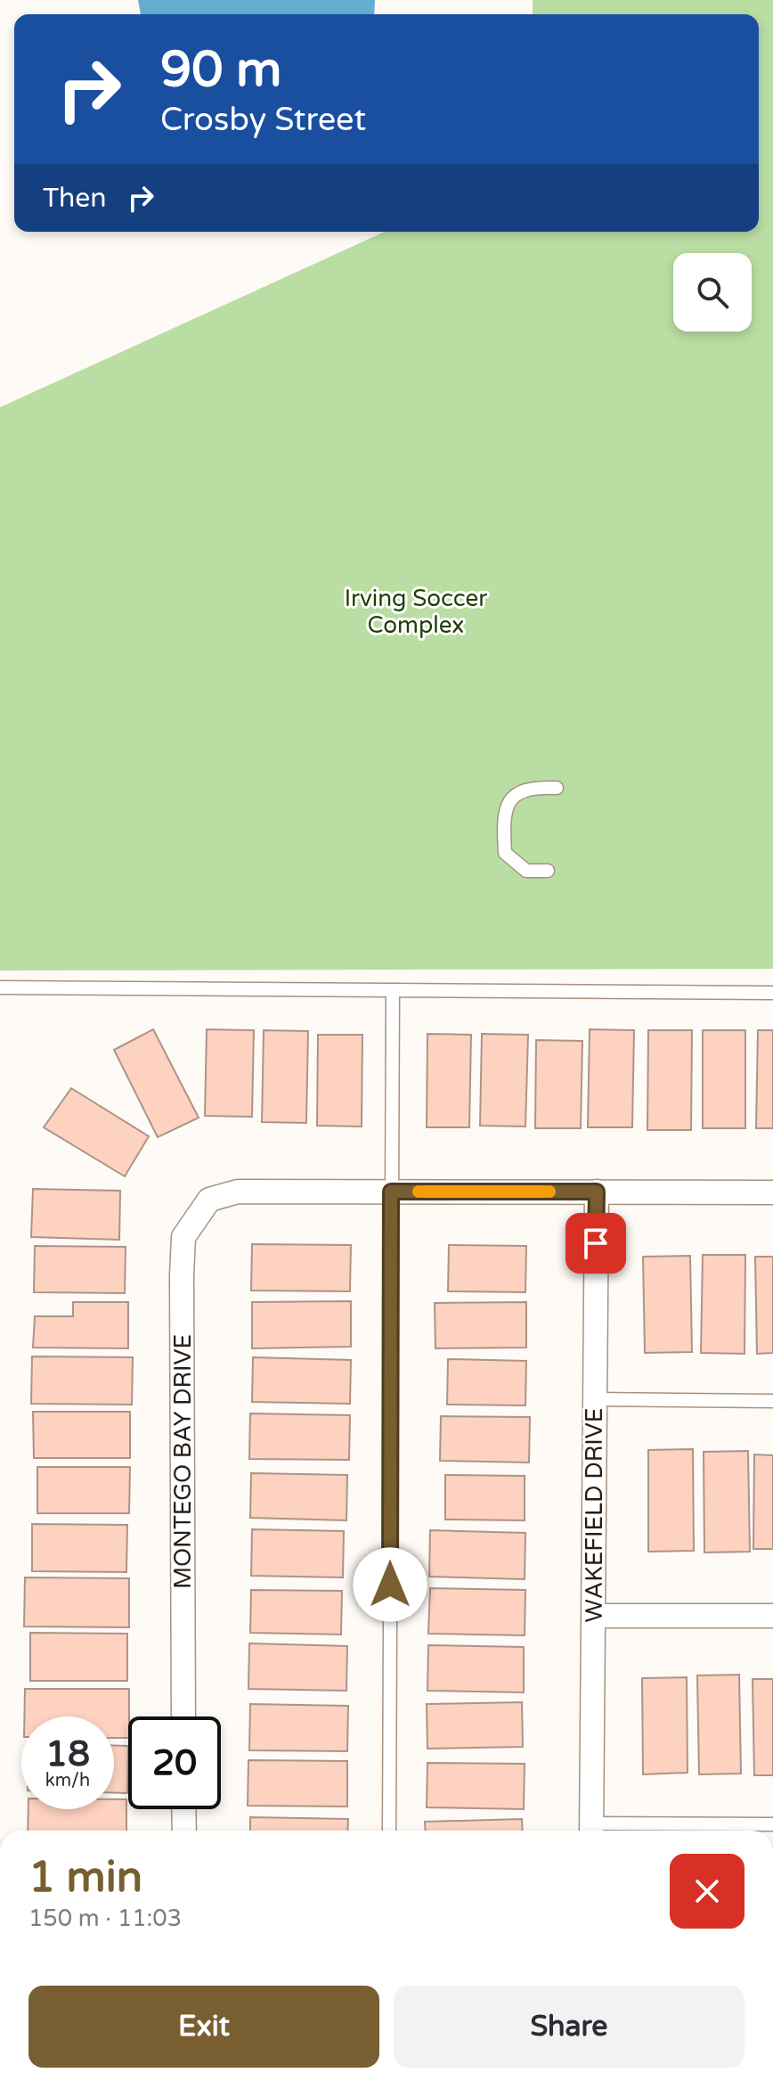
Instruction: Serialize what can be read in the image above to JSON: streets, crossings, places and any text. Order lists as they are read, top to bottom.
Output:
{
  "streets": {
    "street": ["MONTEGO BAY DRIVE", "WAKEFIELD DRIVE"]
  },
  "parks": ["Irving Soccer Complex"],
  "page": {
    "turn": ["90 m", "Crosby Street"],
    "then": "Then",
    "speed": "18 km/h",
    "limit": "20",
    "heading": ["1 min", "150 m · 11:03"],
    "buttons": ["Exit", "Share"]
  }
}
